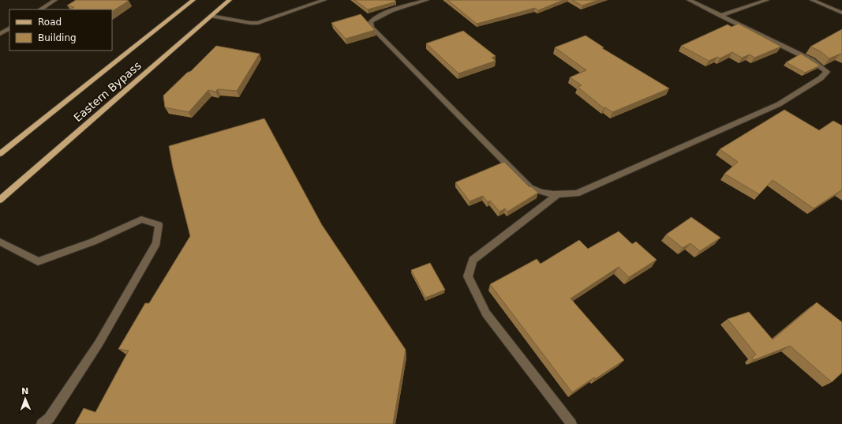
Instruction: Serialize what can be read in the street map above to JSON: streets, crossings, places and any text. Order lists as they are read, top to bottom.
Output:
{
  "streets": {
    "main road": ["Eastern Bypass"]
  },
  "legend": ["Road", "Building"],
  "north": "top"
}
